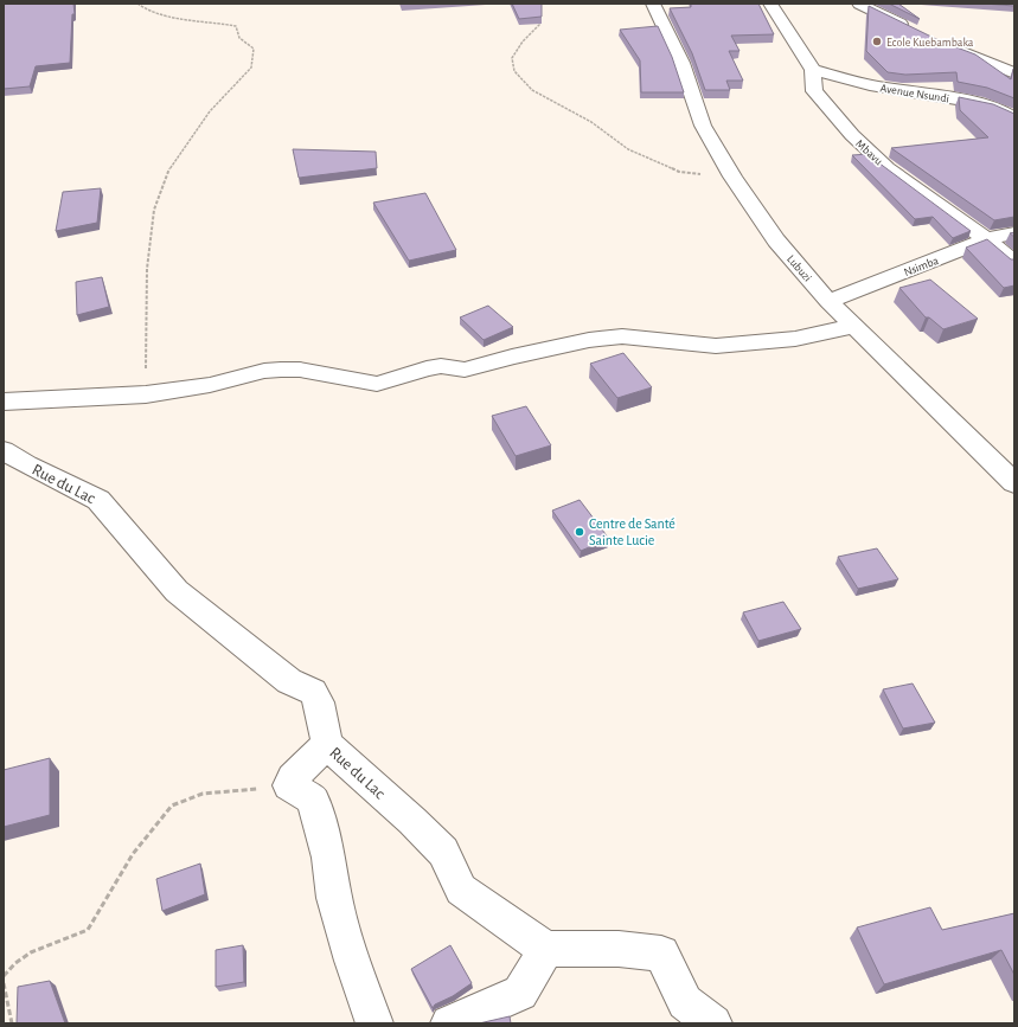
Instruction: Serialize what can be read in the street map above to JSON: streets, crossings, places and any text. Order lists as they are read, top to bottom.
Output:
{
  "streets": {
    "street": [
      "Avenue Nsundi",
      "Mbavu",
      "Nsimba",
      "Lubuzi",
      "Rue du Lac"
    ]
  },
  "crossings": [
    ["Avenue Nsundi", "Mbavu"],
    ["Mbavu", "Nsimba"],
    ["Nsimba", "Lubuzi"]
  ],
  "places": ["Ecole Kuebambaka", "Centre de Santé Sainte Lucie"]
}
